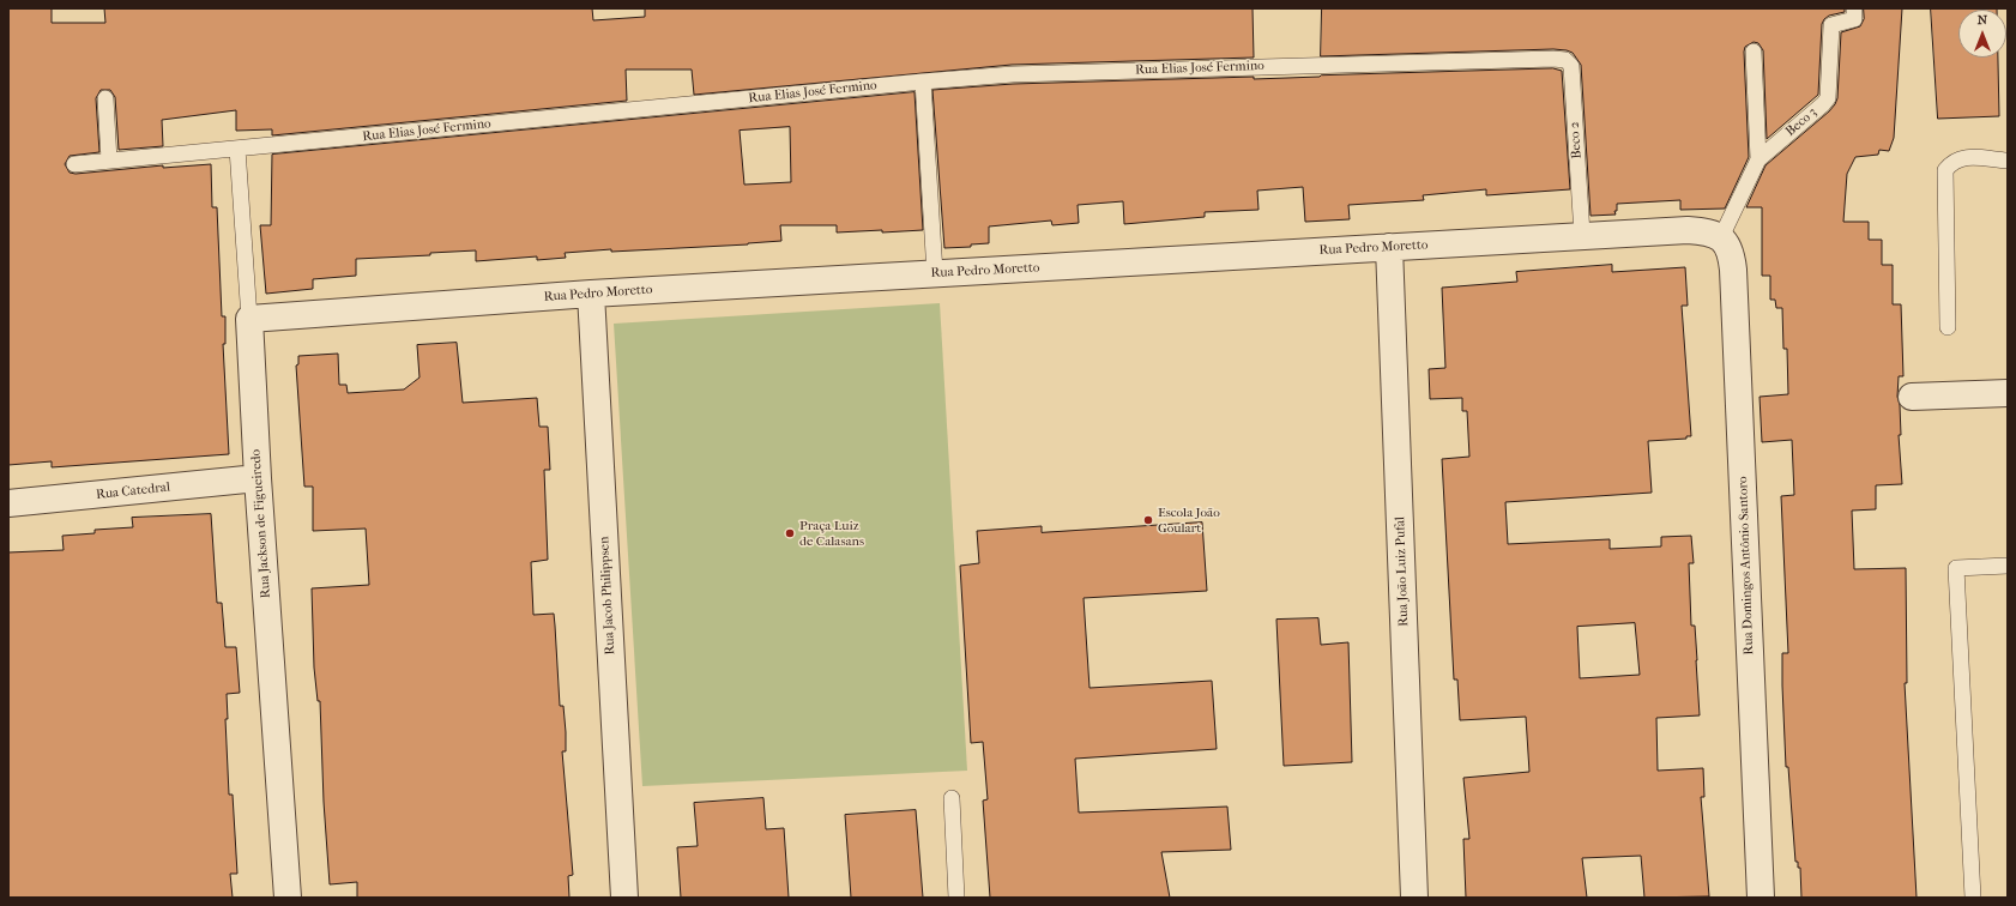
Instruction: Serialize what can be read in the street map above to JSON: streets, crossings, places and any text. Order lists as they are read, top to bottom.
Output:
{
  "streets": {
    "street": [
      "Rua Pedro Moretto",
      "Rua Catedral",
      "Rua Jackson de Figueiredo",
      "Rua Domingos Antônio Santoro",
      "Rua João Luiz Pufal",
      "Rua Jacob Philippsen"
    ],
    "lane": ["Rua Elias José Fermino", "Beco 3", "Beco 2"]
  },
  "crossings": [
    ["Rua Elias José Fermino", "Beco 2"],
    ["Rua Elias José Fermino", "Rua Jackson de Figueiredo"],
    ["Beco 3", "Rua Pedro Moretto"],
    ["Beco 3", "Rua Domingos Antônio Santoro"],
    ["Beco 2", "Rua Pedro Moretto"],
    ["Rua Pedro Moretto", "Rua Jackson de Figueiredo"],
    ["Rua Pedro Moretto", "Rua Domingos Antônio Santoro"],
    ["Rua Pedro Moretto", "Rua João Luiz Pufal"],
    ["Rua Pedro Moretto", "Rua Jacob Philippsen"],
    ["Rua Catedral", "Rua Jackson de Figueiredo"]
  ],
  "places": ["Escola João Goulart", "Praça Luiz de Calasans"],
  "north": "top"
}
